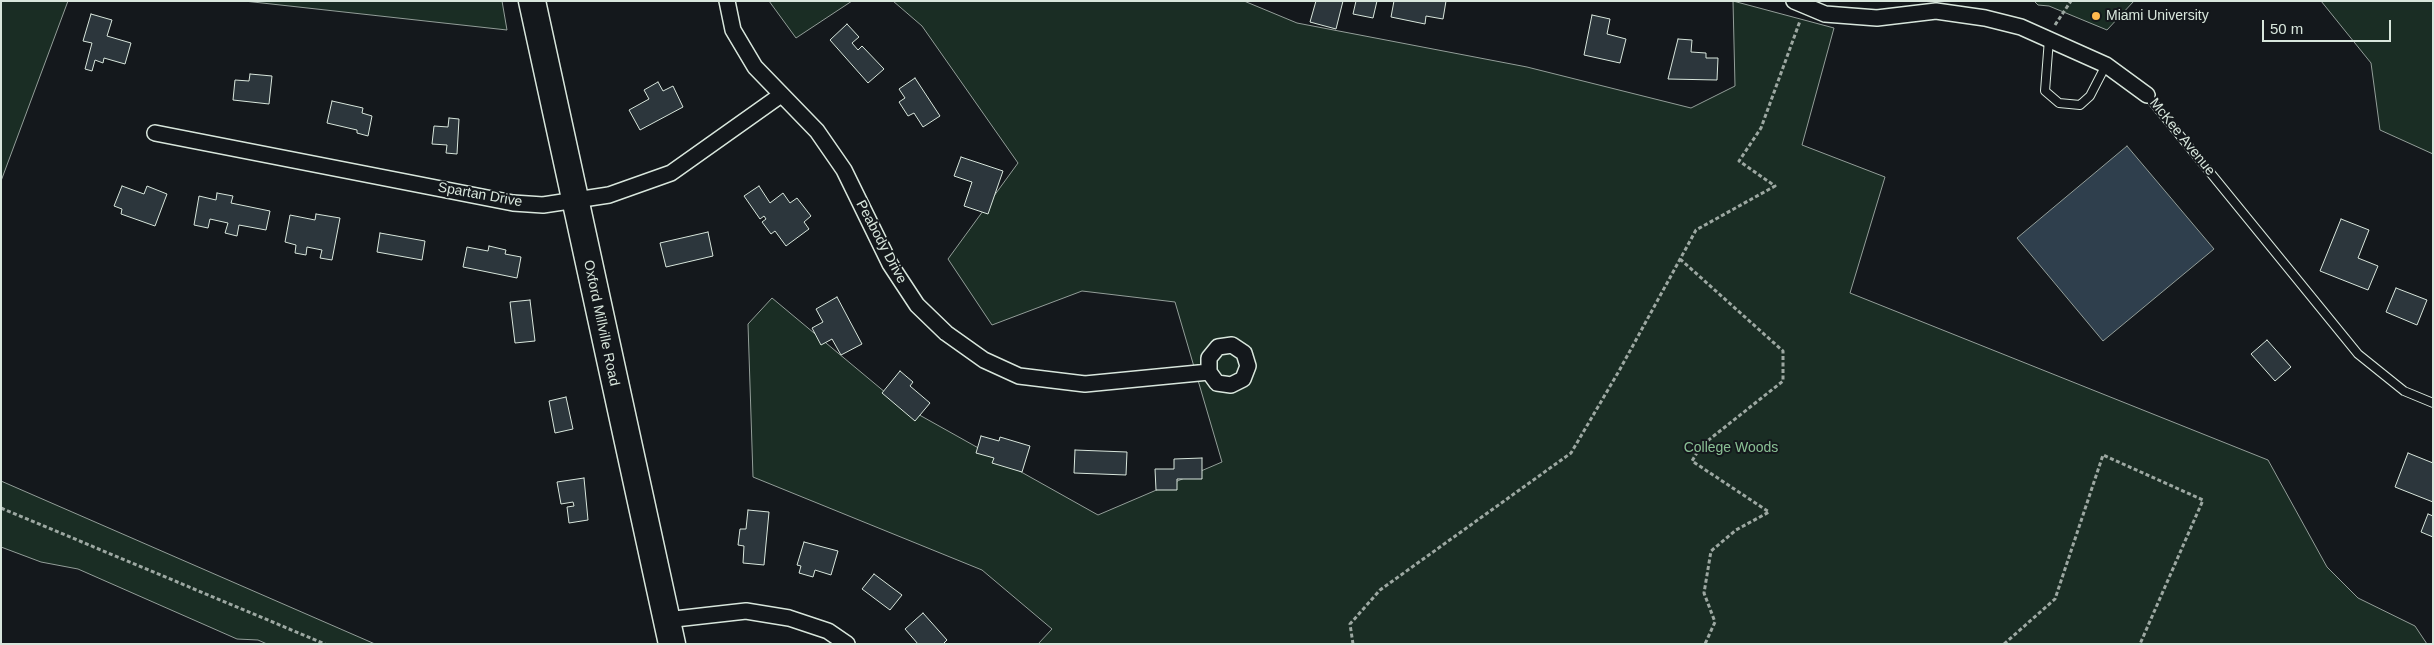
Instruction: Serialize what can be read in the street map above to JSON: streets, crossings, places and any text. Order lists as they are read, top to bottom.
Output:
{
  "streets": {
    "highway": ["Oxford Millville Road"],
    "street": ["McKee Avenue", "Spartan Drive", "Peabody Drive"]
  },
  "crossings": [
    ["Spartan Drive", "Peabody Drive"],
    ["Spartan Drive", "Oxford Millville Road"]
  ],
  "parks": ["College Woods"],
  "places": ["Miami University"],
  "scale_bar": "50 m"
}
